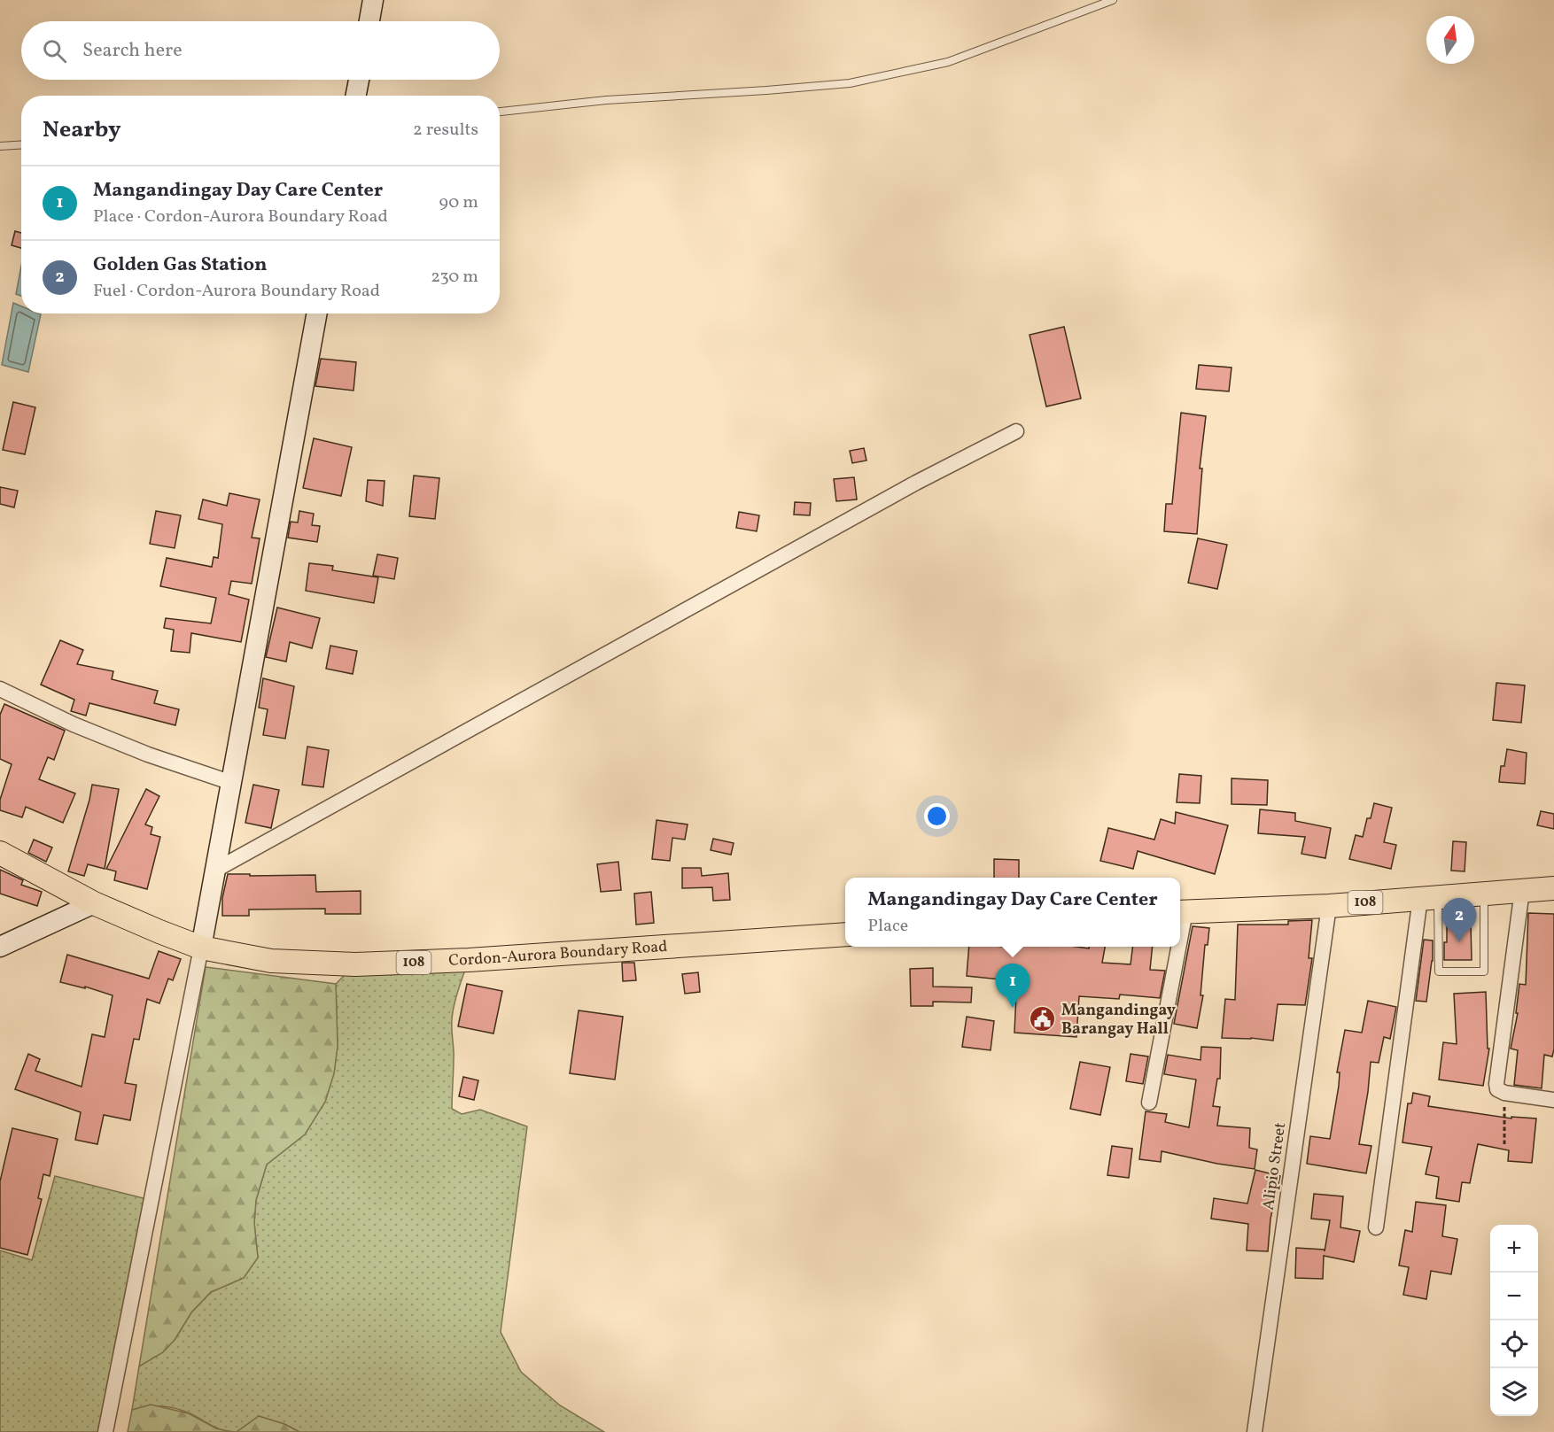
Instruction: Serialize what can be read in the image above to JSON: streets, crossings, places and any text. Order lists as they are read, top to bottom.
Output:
{
  "streets": {
    "main road": ["108", "Cordon-Aurora Boundary Road"],
    "street": ["Alipio Street"]
  },
  "crossings": [
    ["108", "Alipio Street"]
  ],
  "places": {
    "public building": ["Mangandingay Barangay Hall"]
  },
  "north": "top",
  "page": {
    "search": "Search here",
    "heading": ["Nearby", "2 results"],
    "list": [
      {
        "mark": "1",
        "name": "Mangandingay Day Care Center",
        "note": "Place · Cordon-Aurora Boundary Road",
        "value": "90 m"
      },
      {
        "mark": "2",
        "name": "Golden Gas Station",
        "note": "Fuel · Cordon-Aurora Boundary Road",
        "value": "230 m"
      }
    ],
    "popup": ["Mangandingay Day Care Center", "Place"],
    "pins": ["2", "1"],
    "map_buttons": ["+", "−"]
  }
}
